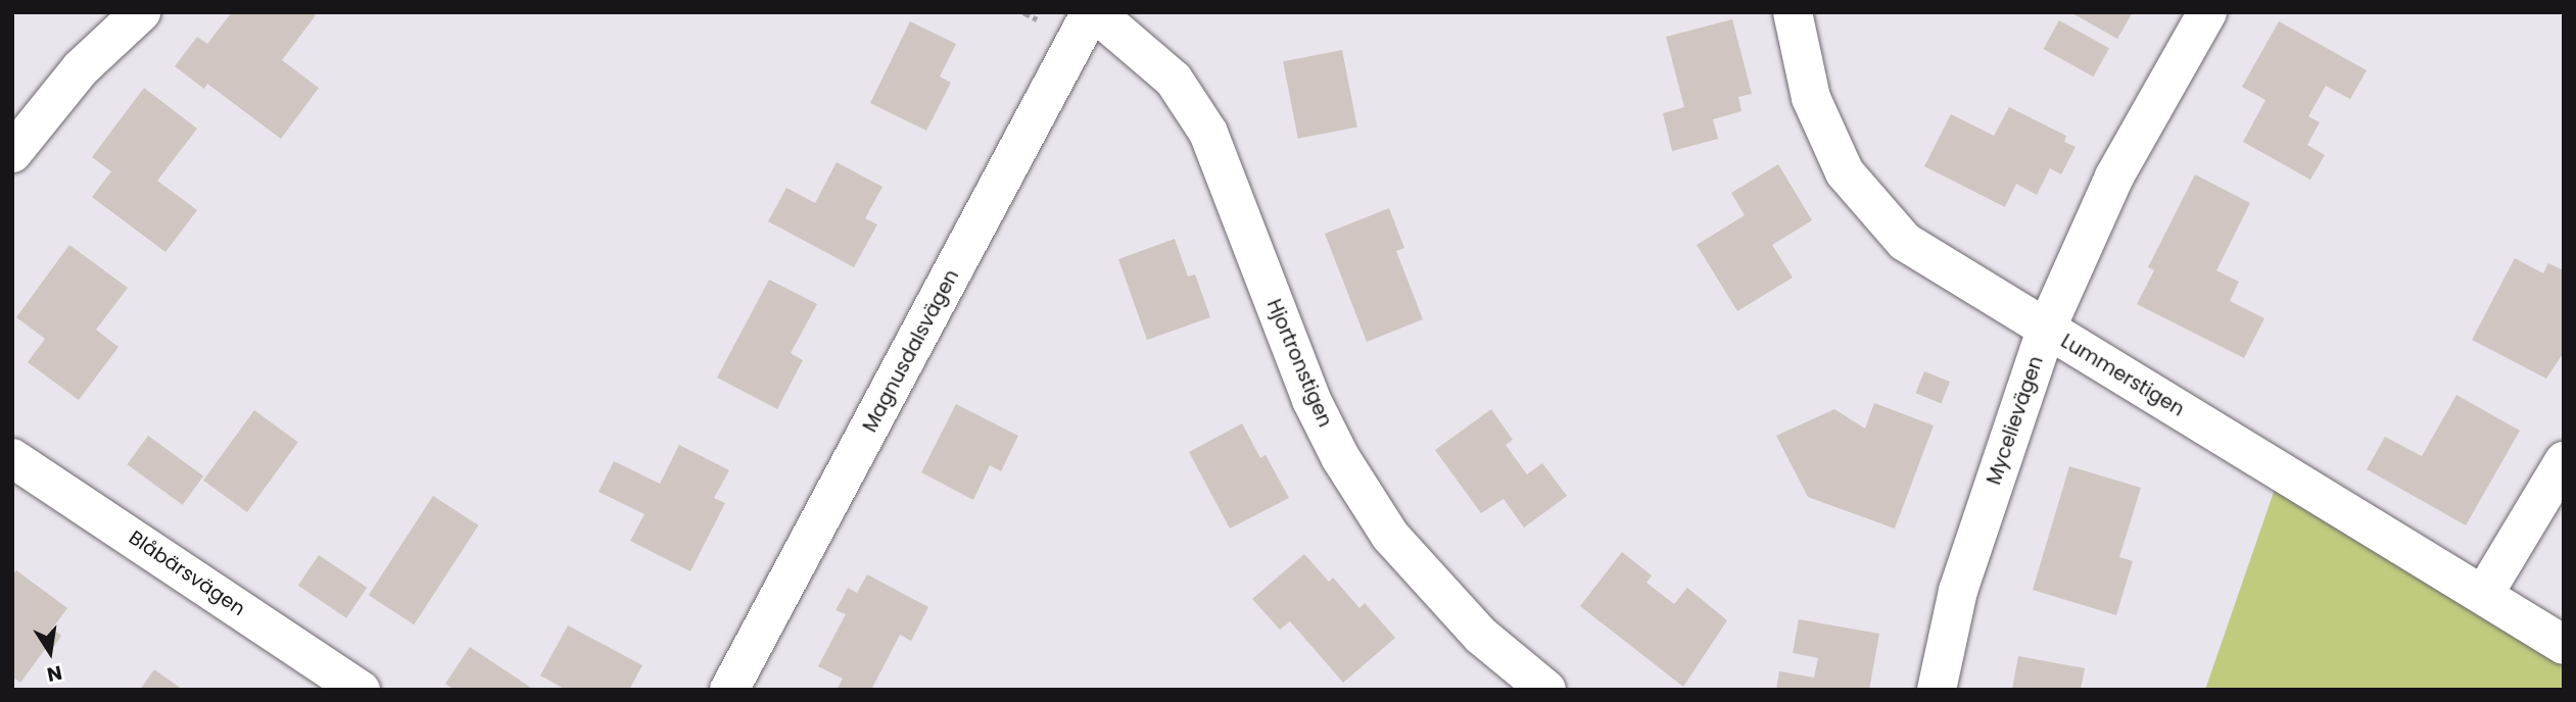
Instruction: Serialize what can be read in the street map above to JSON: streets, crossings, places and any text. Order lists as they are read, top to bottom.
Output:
{
  "streets": {
    "street": [
      "Magnusdalsvägen",
      "Hjortronstigen",
      "Lummerstigen",
      "Mycelievägen",
      "Blåbärsvägen"
    ]
  },
  "crossings": [
    ["Magnusdalsvägen", "Hjortronstigen"],
    ["Lummerstigen", "Mycelievägen"]
  ],
  "north": "bottom"
}
